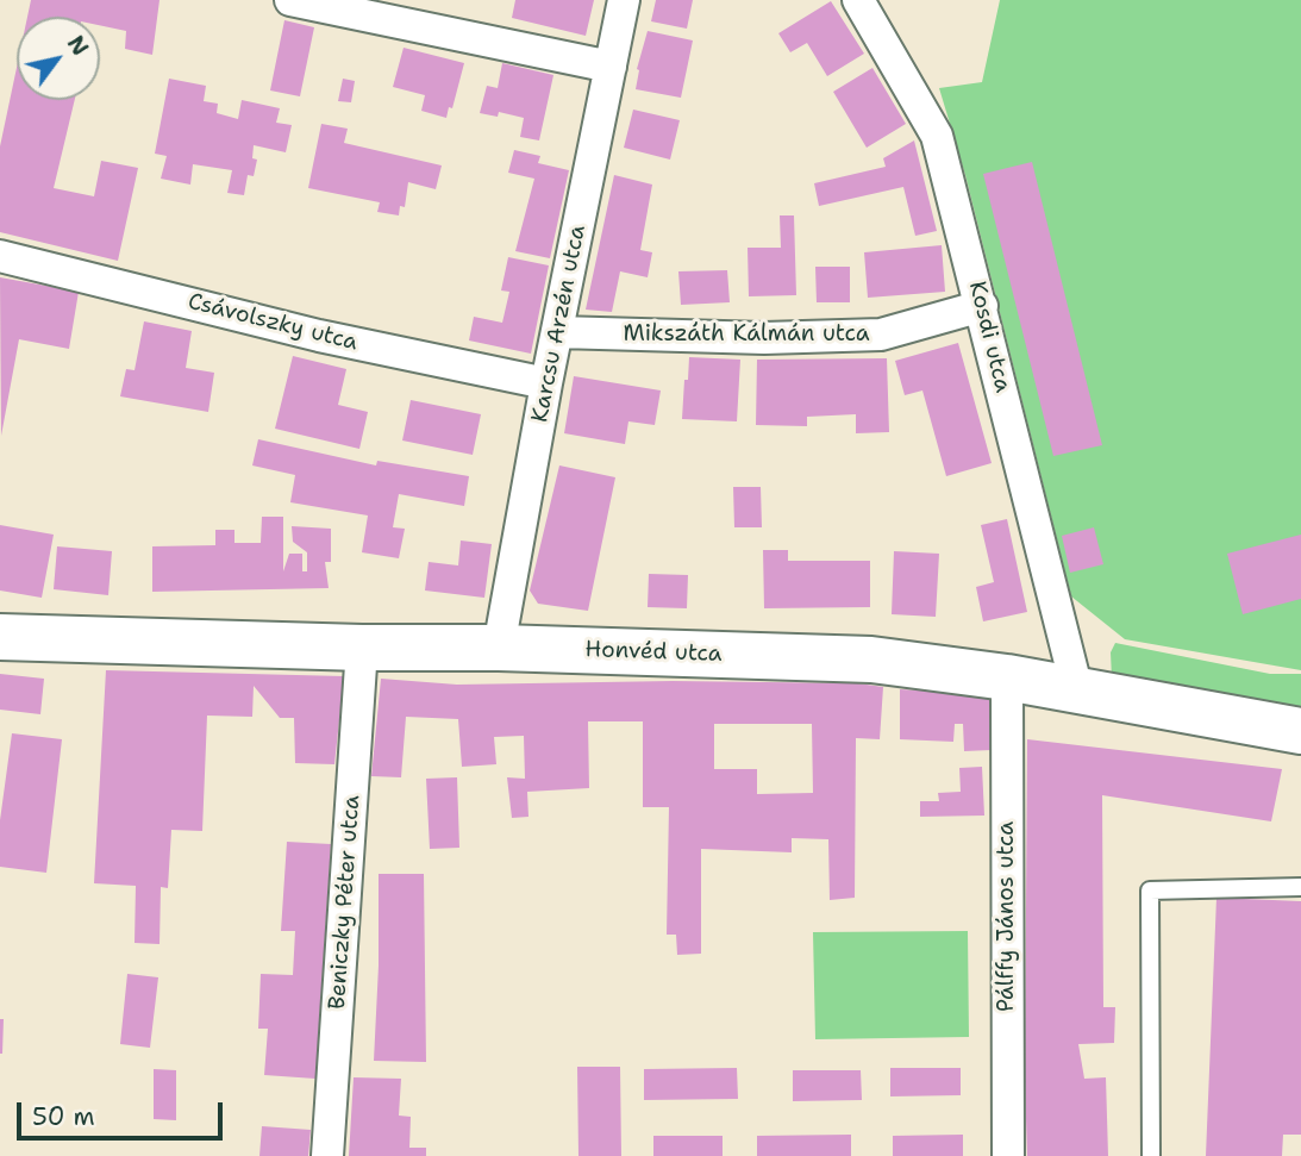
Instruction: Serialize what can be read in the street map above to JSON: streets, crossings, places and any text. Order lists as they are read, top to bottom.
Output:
{
  "streets": {
    "street": [
      "Csávolszky utca",
      "Karcsu Arzén utca",
      "Mikszáth Kálmán utca",
      "Kosdi utca",
      "Honvéd utca",
      "Beniczky Péter utca",
      "Pálffy János utca"
    ]
  },
  "crossings": [
    ["Csávolszky utca", "Karcsu Arzén utca"],
    ["Karcsu Arzén utca", "Mikszáth Kálmán utca"],
    ["Karcsu Arzén utca", "Honvéd utca"],
    ["Mikszáth Kálmán utca", "Kosdi utca"],
    ["Kosdi utca", "Honvéd utca"],
    ["Honvéd utca", "Beniczky Péter utca"],
    ["Honvéd utca", "Pálffy János utca"]
  ],
  "scale_bar": "50 m",
  "north": "top right"
}
